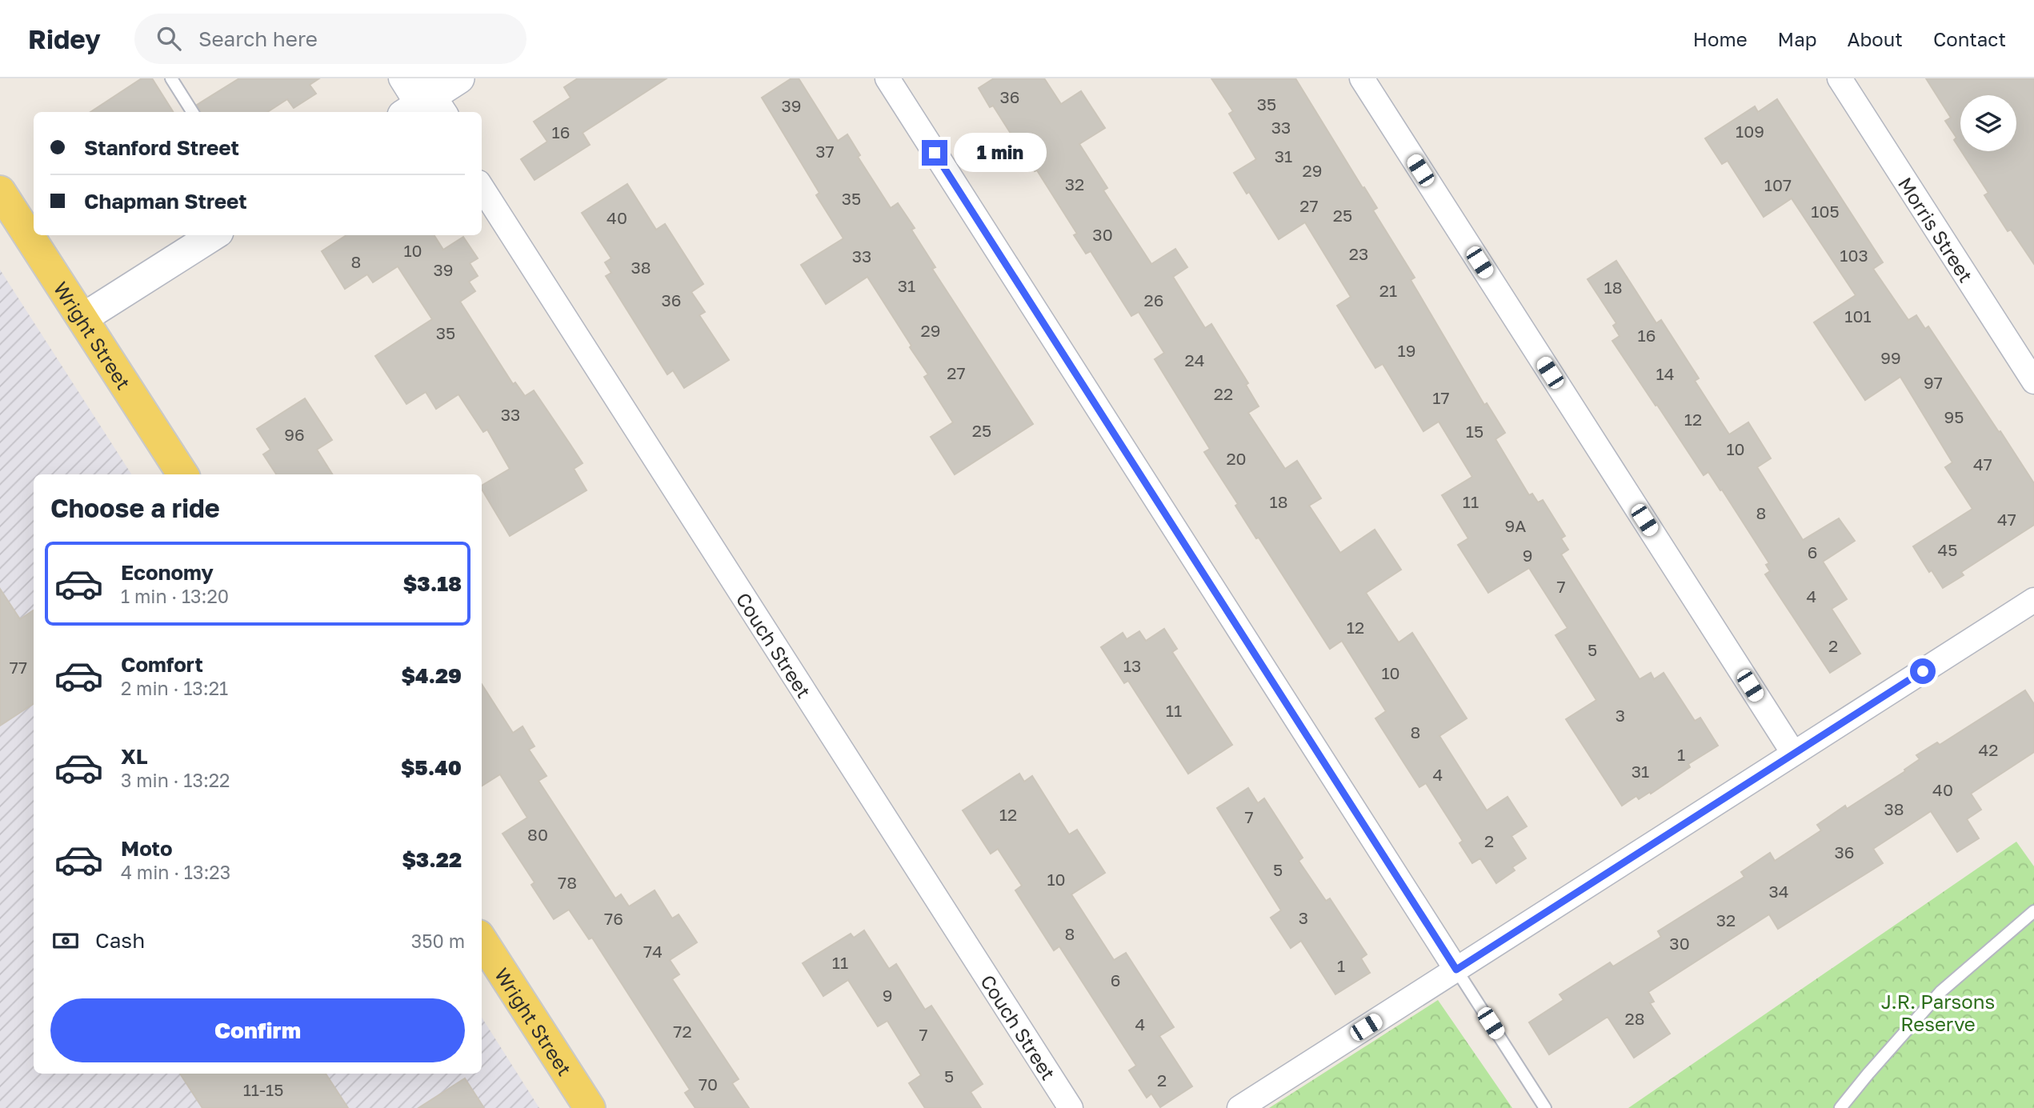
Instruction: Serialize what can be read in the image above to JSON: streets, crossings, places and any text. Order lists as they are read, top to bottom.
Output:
{
  "streets": {
    "main road": ["Wright Street"],
    "street": ["Morris Street", "Couch Street"]
  },
  "parks": ["J.R. Parsons Reserve"],
  "house_numbers": [
    "36",
    "35",
    "39",
    "33",
    "109",
    "16",
    "37",
    "31",
    "29",
    "32",
    "107",
    "35",
    "27",
    "105",
    "25",
    "40",
    "30",
    "10",
    "23",
    "103",
    "33",
    "8",
    "38",
    "39",
    "31",
    "18",
    "21",
    "36",
    "26",
    "101",
    "29",
    "35",
    "16",
    "19",
    "99",
    "24",
    "27",
    "14",
    "97",
    "22",
    "17",
    "33",
    "95",
    "12",
    "25",
    "15",
    "96",
    "10",
    "20",
    "47",
    "18",
    "11",
    "8",
    "47",
    "9A",
    "45",
    "6",
    "9",
    "7",
    "4",
    "12",
    "2",
    "5",
    "13",
    "77",
    "10",
    "11",
    "3",
    "8",
    "42",
    "1",
    "31",
    "4",
    "40",
    "38",
    "12",
    "7",
    "80",
    "2",
    "36",
    "5",
    "10",
    "78",
    "34",
    "3",
    "76",
    "32",
    "8",
    "30",
    "74",
    "11",
    "1",
    "6",
    "9",
    "28",
    "4",
    "72",
    "7",
    "5",
    "2",
    "70",
    "11-15"
  ],
  "page": {
    "header": "Ridey",
    "search": "Search here",
    "nav": [
      "Home",
      "Map",
      "About",
      "Contact"
    ],
    "banner": ["Stanford Street", "Chapman Street"],
    "bubble": "1 min",
    "heading": "Choose a ride",
    "list": [
      {
        "name": "Economy",
        "note": "1 min · 13:20",
        "value": "$3.18"
      },
      {
        "name": "Comfort",
        "note": "2 min · 13:21",
        "value": "$4.29"
      },
      {
        "name": "XL",
        "note": "3 min · 13:22",
        "value": "$5.40"
      },
      {
        "name": "Moto",
        "note": "4 min · 13:23",
        "value": "$3.22"
      }
    ],
    "pay": ["Cash", "350 m"],
    "buttons": "Confirm"
  }
}
